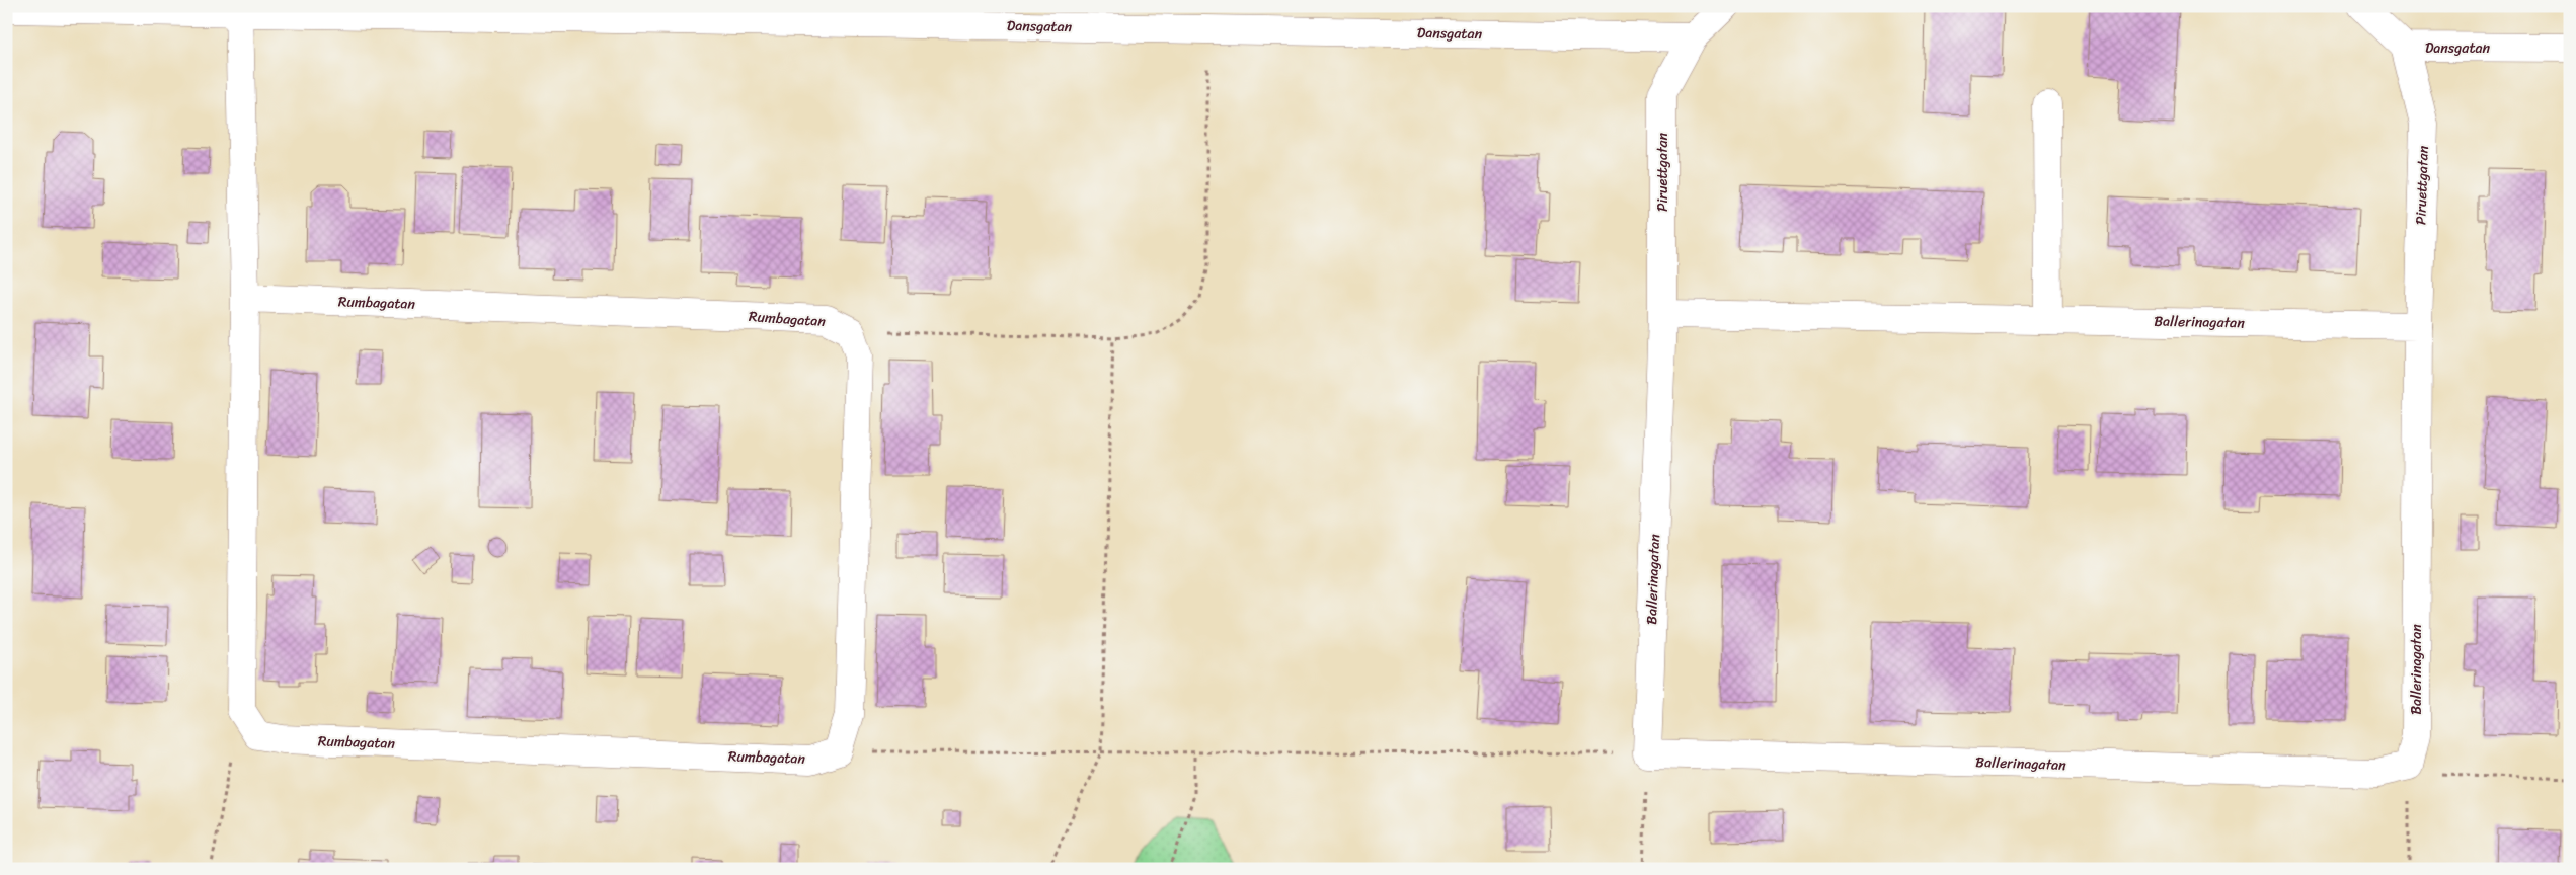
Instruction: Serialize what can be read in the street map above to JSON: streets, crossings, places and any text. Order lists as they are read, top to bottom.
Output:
{
  "streets": {
    "street": [
      "Dansgatan",
      "Piruettgatan",
      "Rumbagatan",
      "Ballerinagatan"
    ]
  },
  "crossings": [
    ["Dansgatan", "Piruettgatan"],
    ["Piruettgatan", "Ballerinagatan"]
  ]
}
